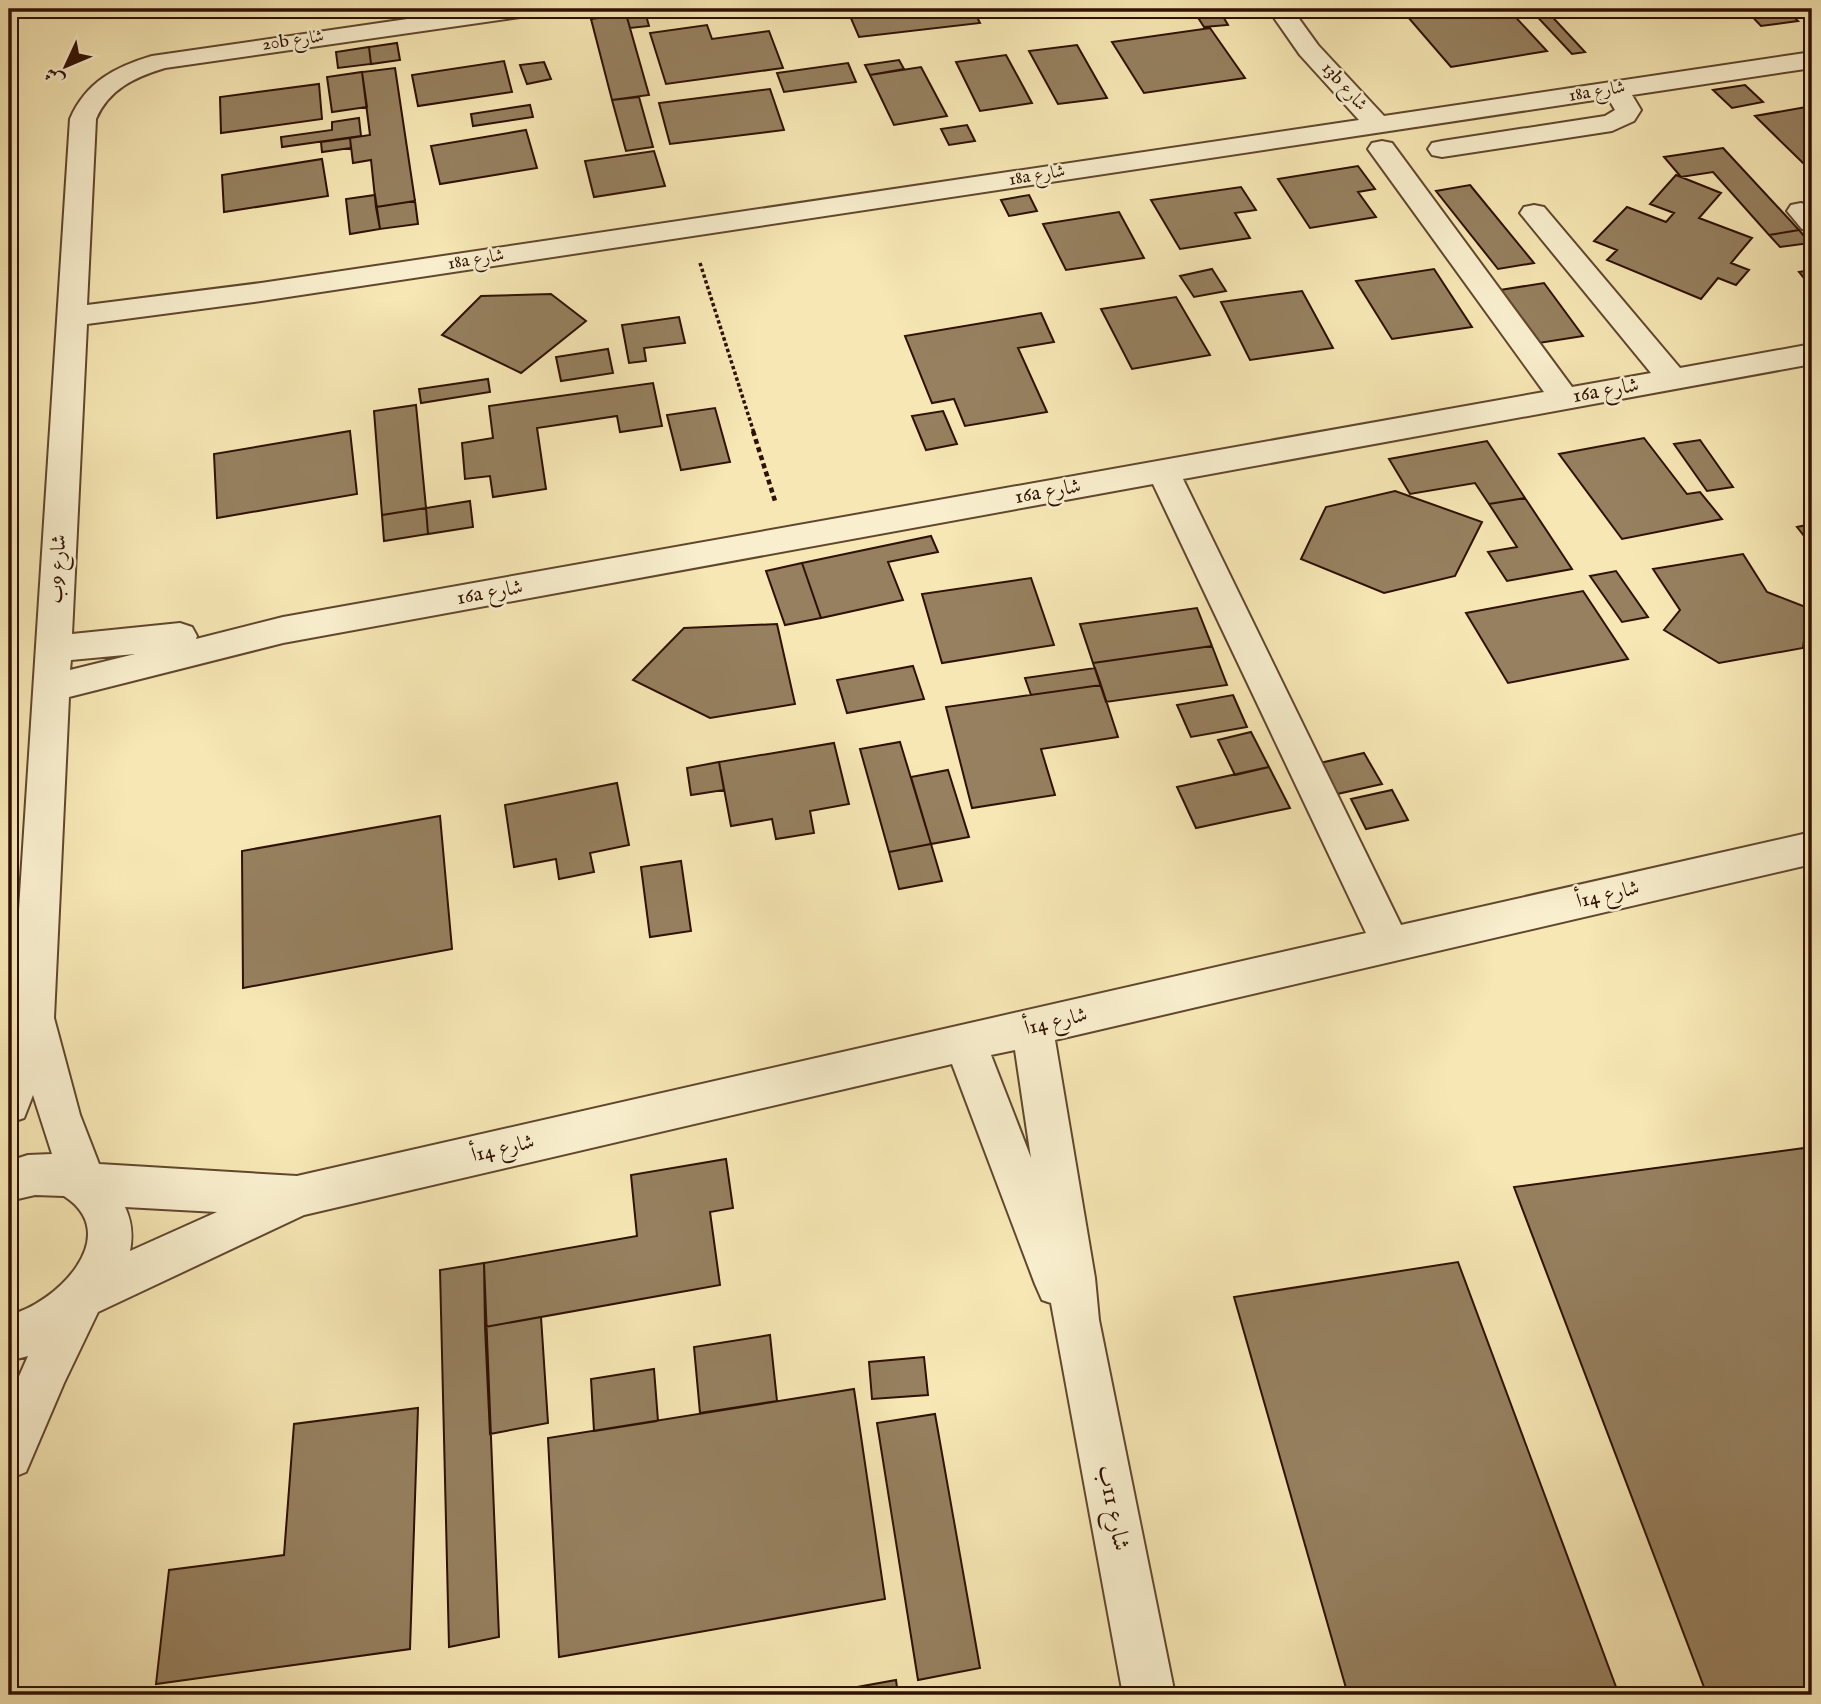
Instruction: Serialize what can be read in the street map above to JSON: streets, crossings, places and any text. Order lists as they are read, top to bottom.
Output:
{
  "streets": {
    "street": [
      "20b شارع",
      "13b شارع",
      "18a شارع",
      "16a شارع",
      "شارع 9ب",
      "شارع 14أ",
      "شارع 11ب"
    ]
  },
  "crossings": [
    ["20b شارع", "شارع 9ب"],
    ["13b شارع", "18a شارع"],
    ["13b شارع", "16a شارع"],
    ["18a شارع", "شارع 9ب"],
    ["16a شارع", "شارع 9ب"],
    ["شارع 9ب", "شارع 14أ"],
    ["شارع 14أ", "شارع 11ب"]
  ],
  "north": "bottom left"
}
